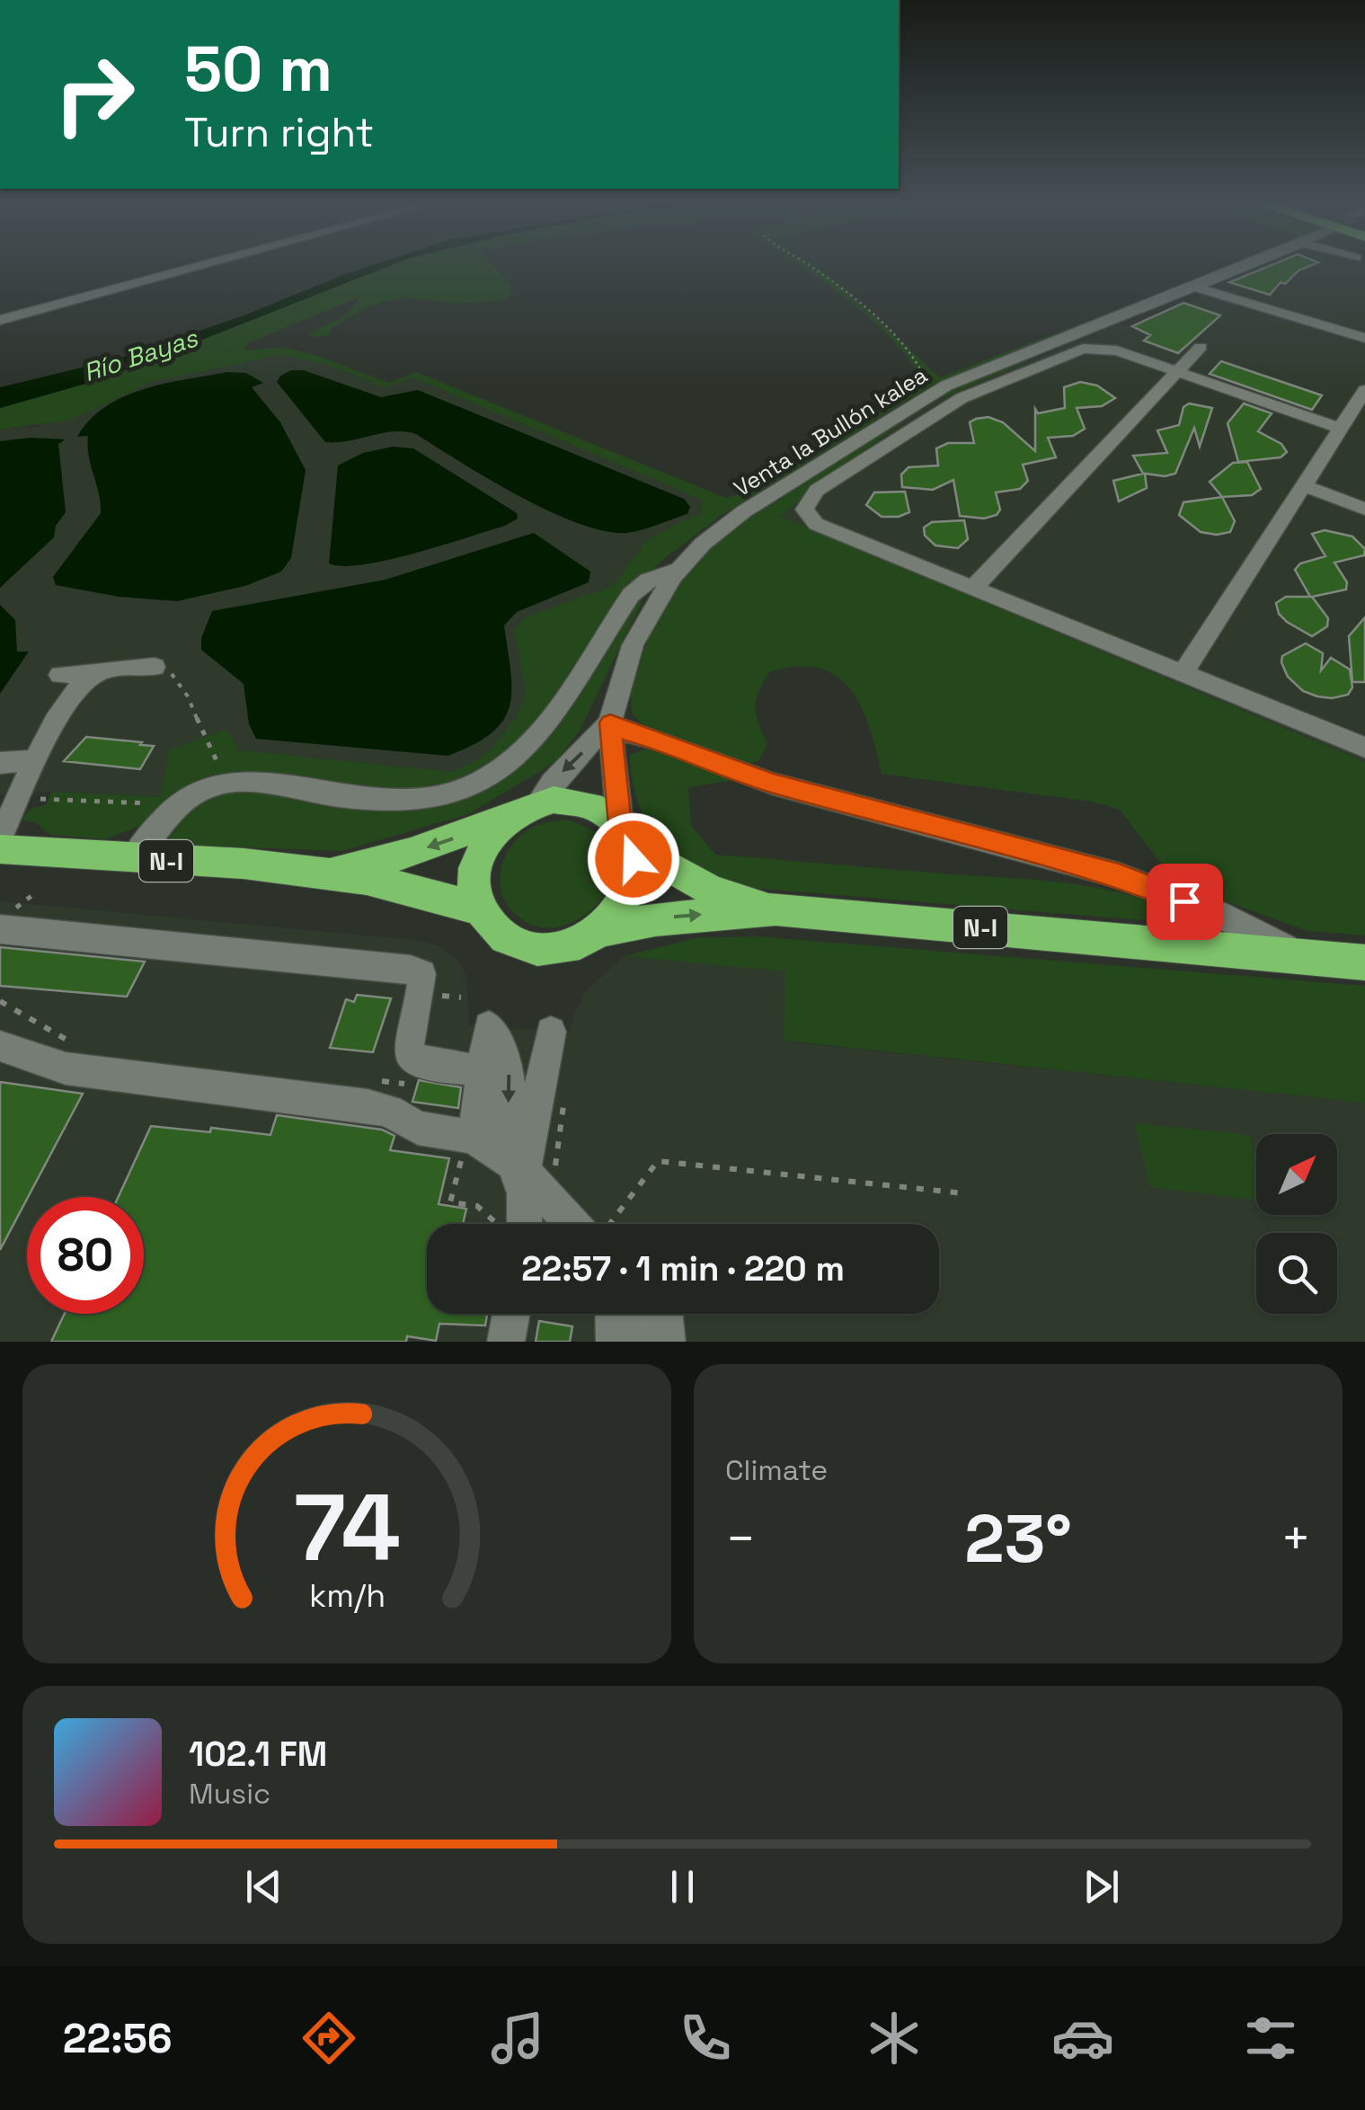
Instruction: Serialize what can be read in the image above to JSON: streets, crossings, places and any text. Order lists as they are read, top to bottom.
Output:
{
  "streets": {
    "highway": ["N-I"],
    "street": ["Venta la Bullón kalea"]
  },
  "water": ["Río Bayas"],
  "north": "top right",
  "page": {
    "turn": ["50 m", "Turn right"],
    "limit": "80",
    "trip": "22:57 · 1 min · 220 m",
    "tile": "Climate",
    "heat": ["−", "23°", "+"],
    "song": ["102.1 FM", "Music"],
    "tabs": "22:56",
    "gauge": ["74", "km/h"]
  }
}
